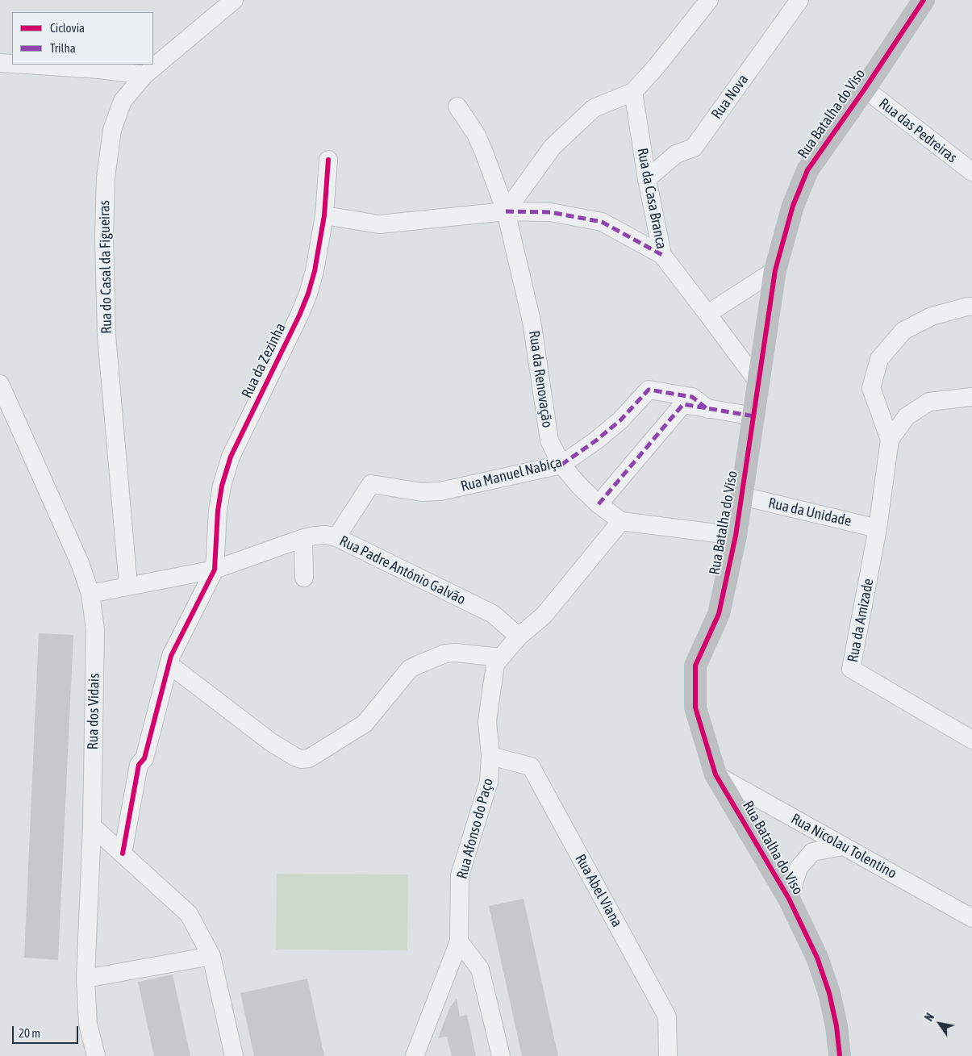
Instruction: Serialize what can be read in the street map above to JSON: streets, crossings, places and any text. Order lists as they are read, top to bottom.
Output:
{
  "streets": {
    "street": [
      "Rua Nova",
      "Rua Batalha do Viso",
      "Rua das Pedreiras",
      "Rua da Casa Branca",
      "Rua do Casal da Figueiras",
      "Rua da Zezinha",
      "Rua da Renovação",
      "Rua Manuel Nabiça",
      "Rua da Unidade",
      "Rua Padre António Galvão",
      "Rua da Amizade",
      "Rua dos Vidais",
      "Rua Afonso do Paço",
      "Rua Nicolau Tolentino",
      "Rua Abel Viana"
    ]
  },
  "crossings": [
    ["Rua Nova", "Rua da Casa Branca"],
    ["Rua Batalha do Viso", "Rua das Pedreiras"],
    ["Rua Batalha do Viso", "Rua da Casa Branca"],
    ["Rua Batalha do Viso", "Rua da Renovação"],
    ["Rua Batalha do Viso", "Rua da Unidade"],
    ["Rua Batalha do Viso", "Rua Nicolau Tolentino"],
    ["Rua do Casal da Figueiras", "Rua Padre António Galvão"],
    ["Rua da Zezinha", "Rua Padre António Galvão"],
    ["Rua da Renovação", "Rua Manuel Nabiça"],
    ["Rua da Renovação", "Rua Afonso do Paço"],
    ["Rua Manuel Nabiça", "Rua Padre António Galvão"],
    ["Rua da Unidade", "Rua da Amizade"],
    ["Rua Padre António Galvão", "Rua dos Vidais"],
    ["Rua Padre António Galvão", "Rua Afonso do Paço"],
    ["Rua Afonso do Paço", "Rua Abel Viana"]
  ],
  "legend": ["Ciclovia", "Trilha"],
  "scale_bar": "20 m",
  "north": "top left"
}
